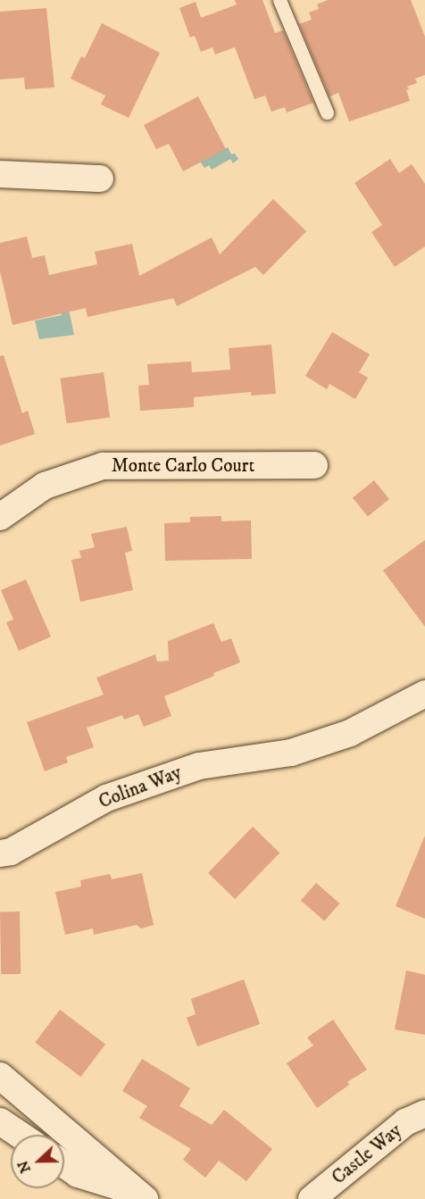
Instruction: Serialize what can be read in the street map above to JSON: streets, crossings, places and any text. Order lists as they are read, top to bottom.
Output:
{
  "streets": {
    "street": ["Monte Carlo Court", "Colina Way", "Castle Way"]
  },
  "north": "left"
}
